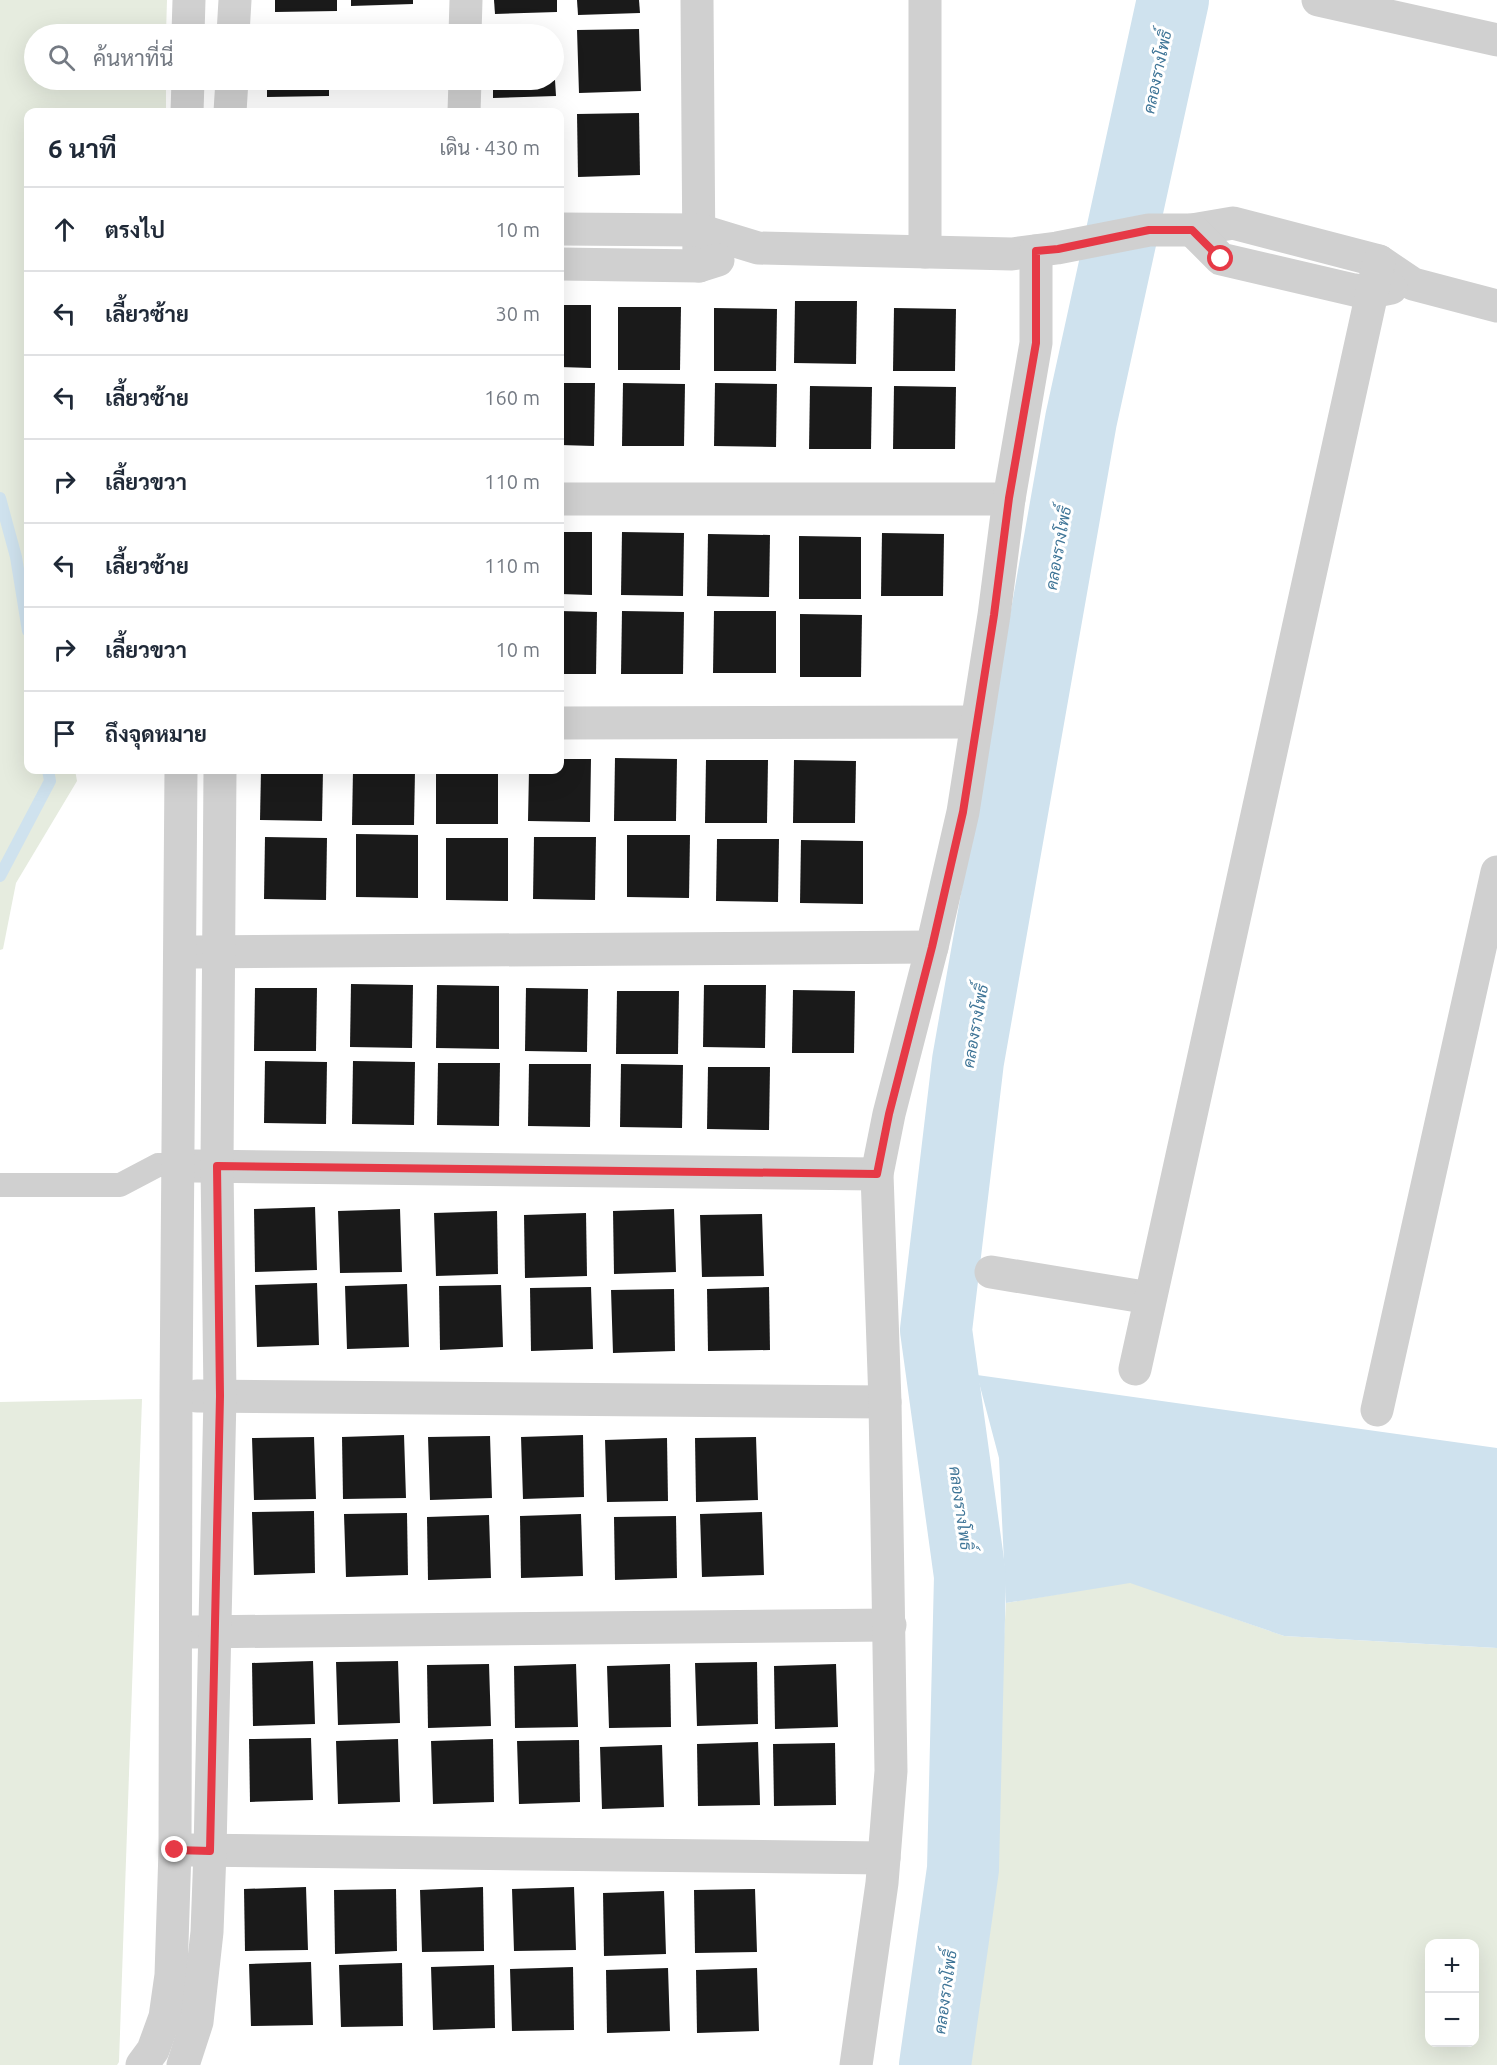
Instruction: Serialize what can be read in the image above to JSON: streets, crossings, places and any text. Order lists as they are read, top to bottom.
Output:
{
  "water": ["คลองรางโพธิ์"],
  "page": {
    "search": "ค้นหาที่นี่",
    "heading": ["6 นาที", "เดิน · 430 m"],
    "list": [
      ["ตรงไป", "10 m"],
      ["เลี้ยวซ้าย", "30 m"],
      ["เลี้ยวซ้าย", "160 m"],
      ["เลี้ยวขวา", "110 m"],
      ["เลี้ยวซ้าย", "110 m"],
      ["เลี้ยวขวา", "10 m"],
      "ถึงจุดหมาย"
    ],
    "map_buttons": ["+", "−"]
  }
}
